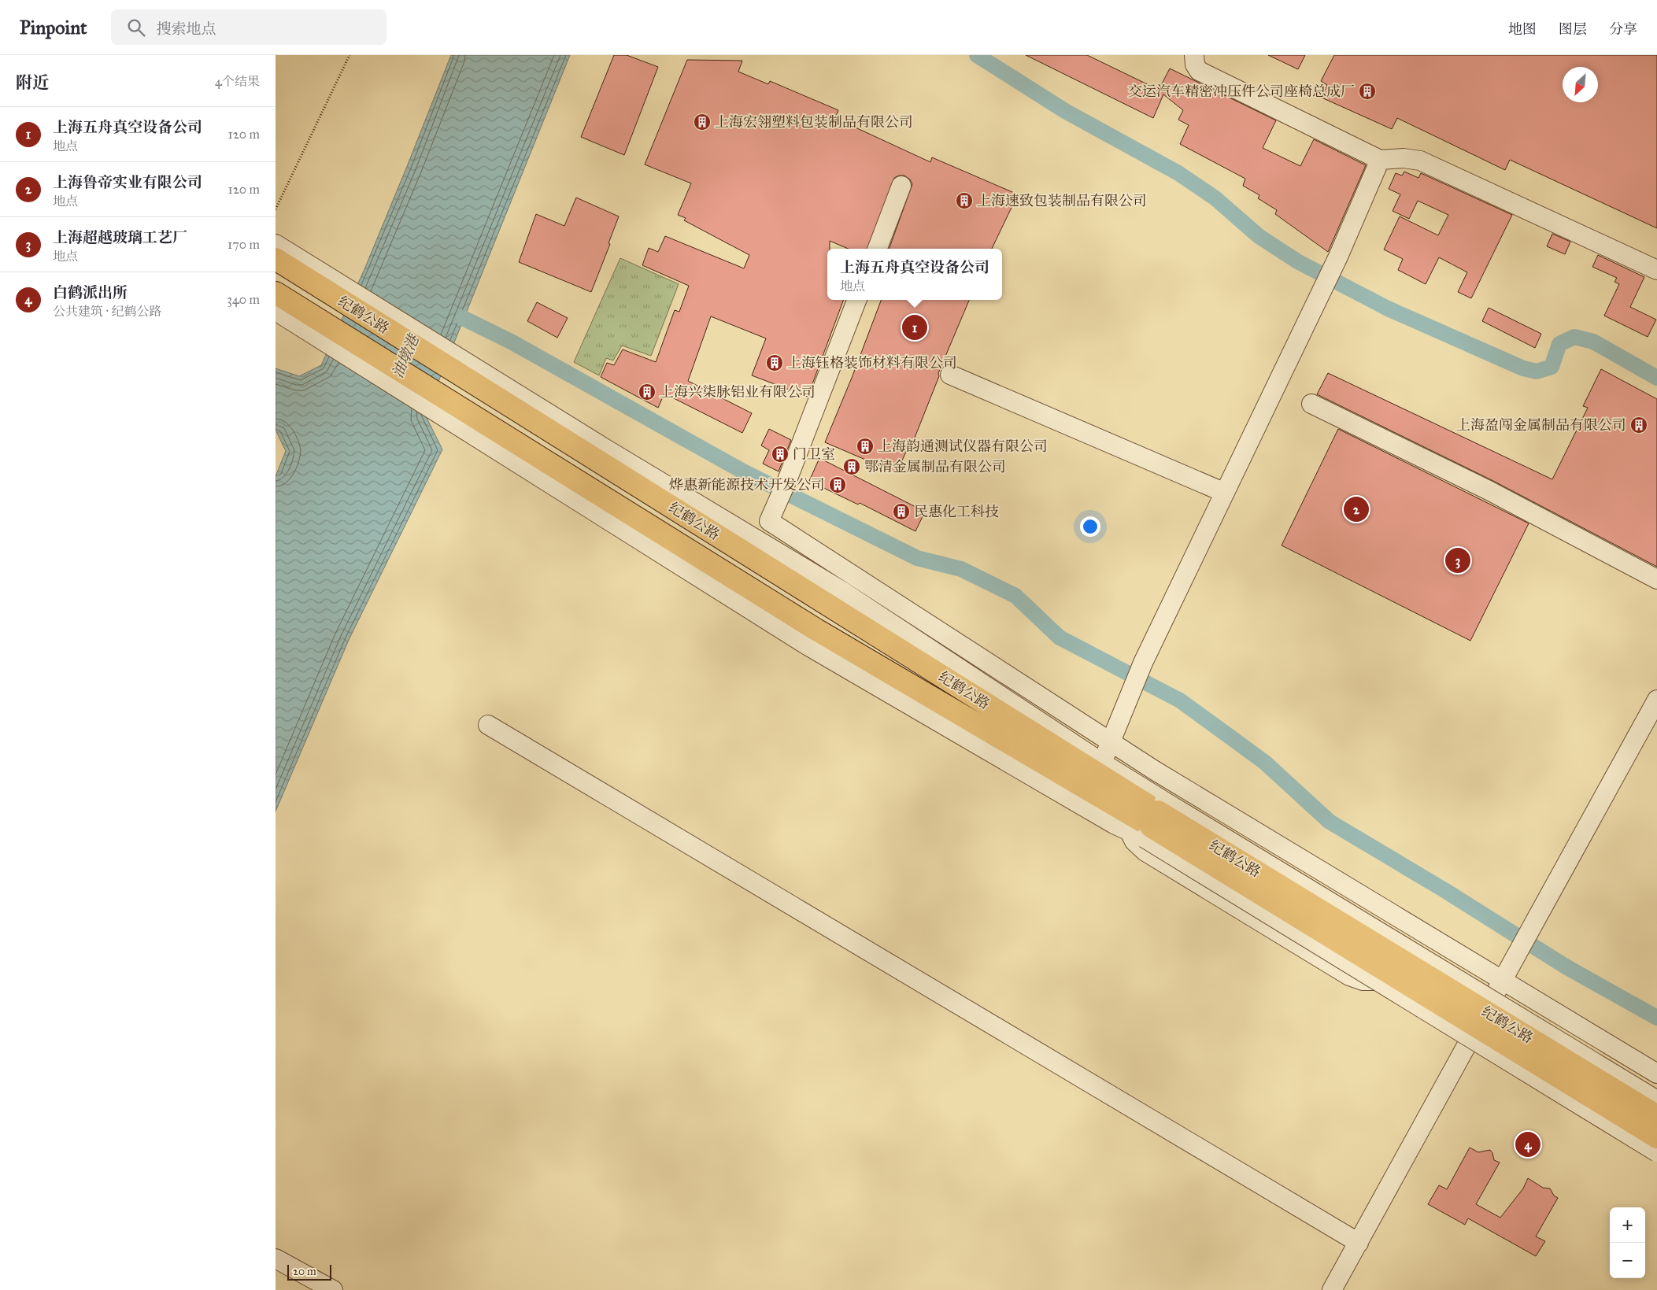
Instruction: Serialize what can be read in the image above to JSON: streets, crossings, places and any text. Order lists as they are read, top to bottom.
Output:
{
  "streets": {
    "main road": ["纪鹤公路"]
  },
  "water": ["油墩港"],
  "places": {
    "building": [
      "交运汽车精密冲压件公司座椅总成厂",
      "上海宏翎塑料包装制品有限公司",
      "上海速致包装制品有限公司",
      "上海钰格装饰材料有限公司",
      "上海兴柒脉铝业有限公司",
      "上海盈闯金属制品有限公司",
      "上海韵通测试仪器有限公司",
      "门卫室",
      "鄂清金属制品有限公司",
      "烨惠新能源技术开发公司",
      "民惠化工科技"
    ]
  },
  "scale_bar": "20 m",
  "north": "bottom left",
  "page": {
    "header": "Pinpoint",
    "search": "搜索地点",
    "nav": ["地图", "图层", "分享"],
    "heading": ["附近", "4个结果"],
    "list": [
      {
        "mark": "1",
        "name": "上海五舟真空设备公司",
        "note": "地点",
        "value": "120 m"
      },
      {
        "mark": "2",
        "name": "上海鲁帝实业有限公司",
        "note": "地点",
        "value": "120 m"
      },
      {
        "mark": "3",
        "name": "上海超越玻璃工艺厂",
        "note": "地点",
        "value": "170 m"
      },
      {
        "mark": "4",
        "name": "白鹤派出所",
        "note": "公共建筑 · 纪鹤公路",
        "value": "340 m"
      }
    ],
    "popup": ["上海五舟真空设备公司", "地点"],
    "pins": [
      "1",
      "2",
      "3",
      "4"
    ],
    "map_buttons": ["+", "−"],
    "scale": "20 m"
  }
}
